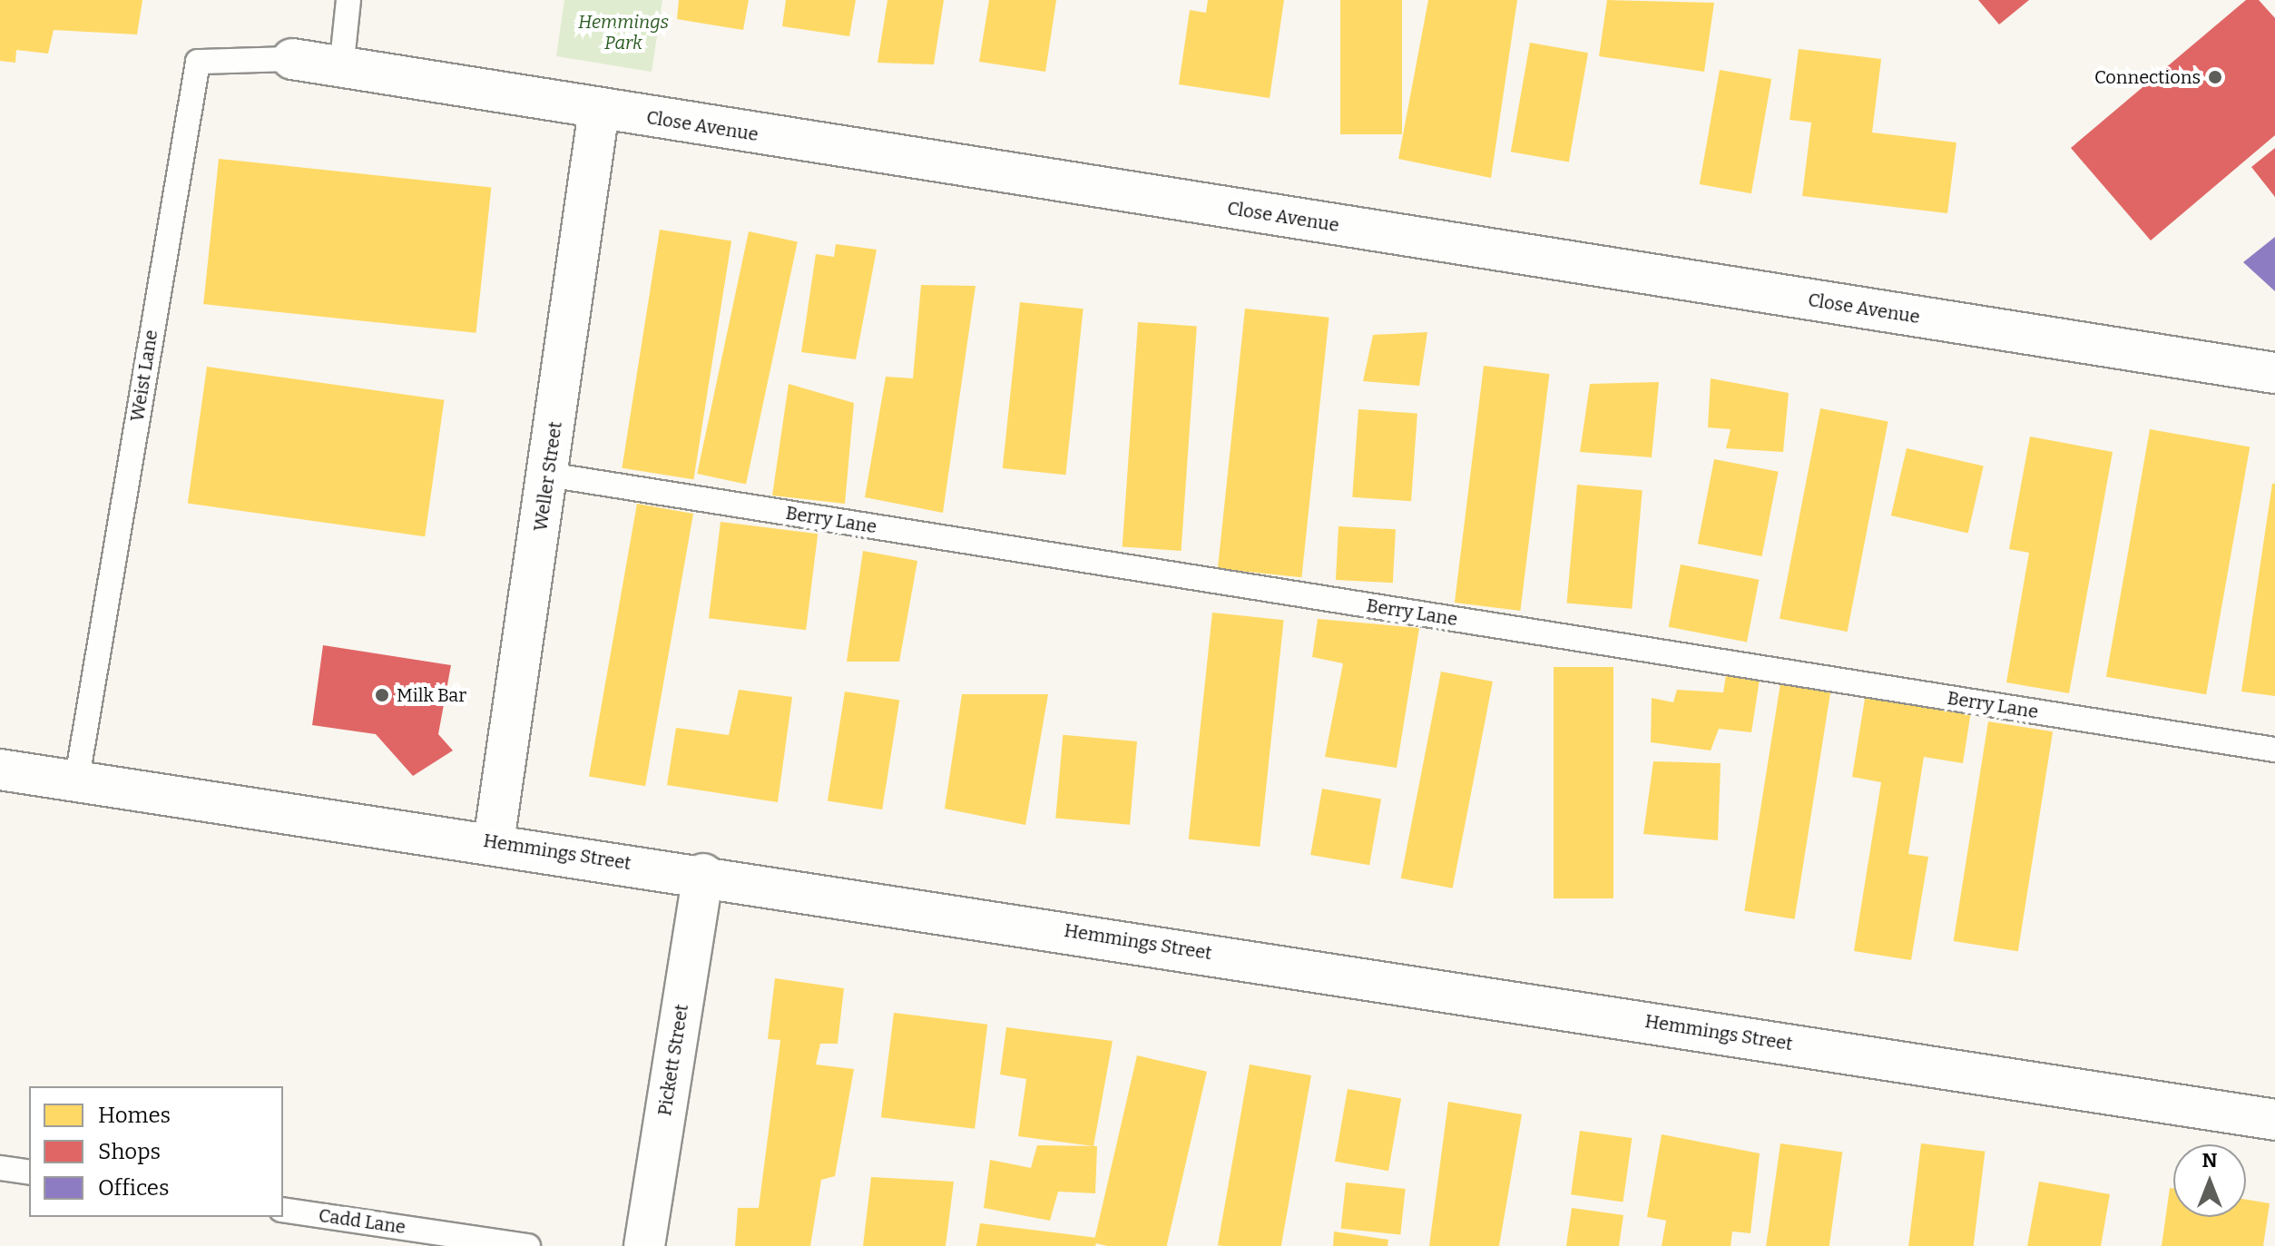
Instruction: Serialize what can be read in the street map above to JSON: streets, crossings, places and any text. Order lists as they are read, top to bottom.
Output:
{
  "streets": {
    "street": [
      "Close Avenue",
      "Weller Street",
      "Hemmings Street",
      "Pickett Street"
    ],
    "lane": ["Weist Lane", "Berry Lane", "Cadd Lane"]
  },
  "crossings": [
    ["Close Avenue", "Weist Lane"],
    ["Close Avenue", "Weller Street"],
    ["Weist Lane", "Hemmings Street"],
    ["Weller Street", "Berry Lane"],
    ["Weller Street", "Hemmings Street"],
    ["Hemmings Street", "Pickett Street"]
  ],
  "parks": ["Hemmings Park"],
  "places": ["Connections", "Milk Bar"],
  "legend": ["Homes", "Shops", "Offices"],
  "north": "top"
}
